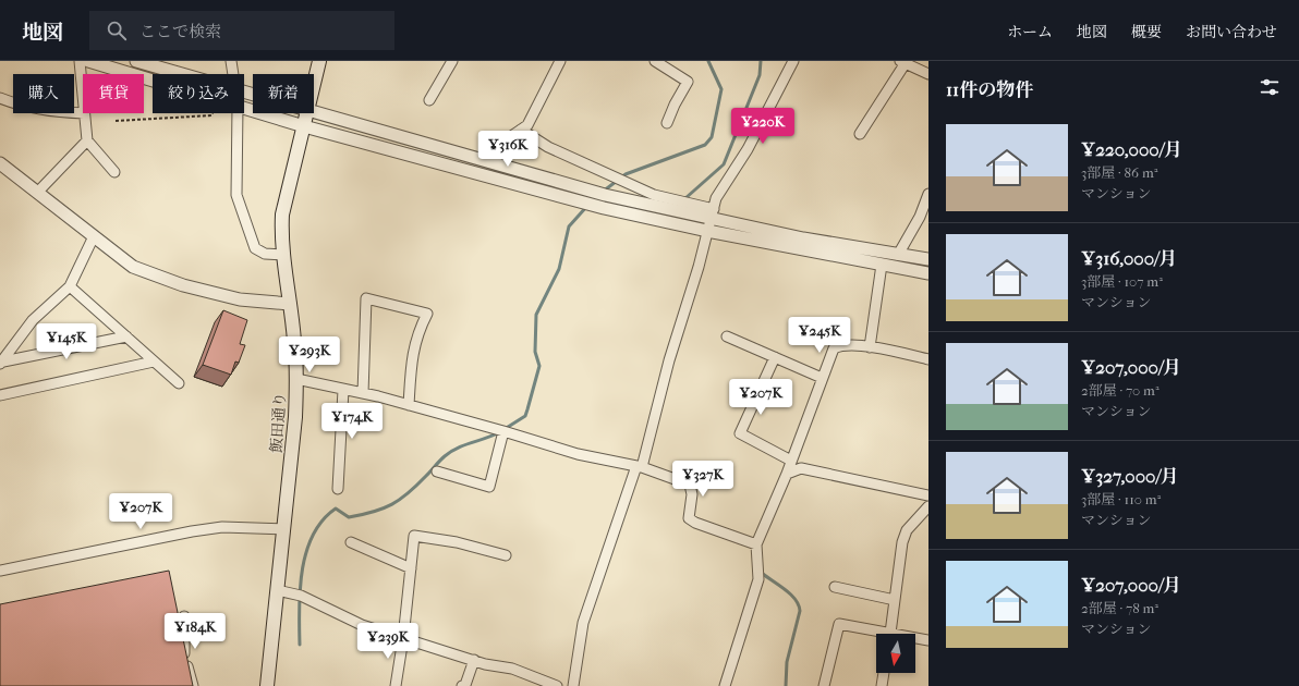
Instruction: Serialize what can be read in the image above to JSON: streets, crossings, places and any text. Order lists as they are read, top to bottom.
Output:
{
  "streets": {
    "main road": ["飯田通り"]
  },
  "north": "bottom",
  "page": {
    "header": "地図",
    "search": "ここで検索",
    "nav": [
      "ホーム",
      "地図",
      "概要",
      "お問い合わせ"
    ],
    "heading": "11件の物件",
    "chip": [
      "購入",
      "賃貸",
      "絞り込み",
      "新着"
    ],
    "price": [
      "¥220K",
      "¥316K",
      "¥245K",
      "¥145K",
      "¥293K",
      "¥207K",
      "¥174K",
      "¥327K",
      "¥207K",
      "¥184K",
      "¥239K"
    ],
    "list": [
      {
        "name": "¥220,000/月",
        "note": "3部屋 · 86 m² · マンション"
      },
      {
        "name": "¥316,000/月",
        "note": "3部屋 · 107 m² · マンション"
      },
      {
        "name": "¥207,000/月",
        "note": "2部屋 · 70 m² · マンション"
      },
      {
        "name": "¥327,000/月",
        "note": "3部屋 · 110 m² · マンション"
      },
      {
        "name": "¥207,000/月",
        "note": "2部屋 · 78 m² · マンション"
      }
    ]
  }
}
